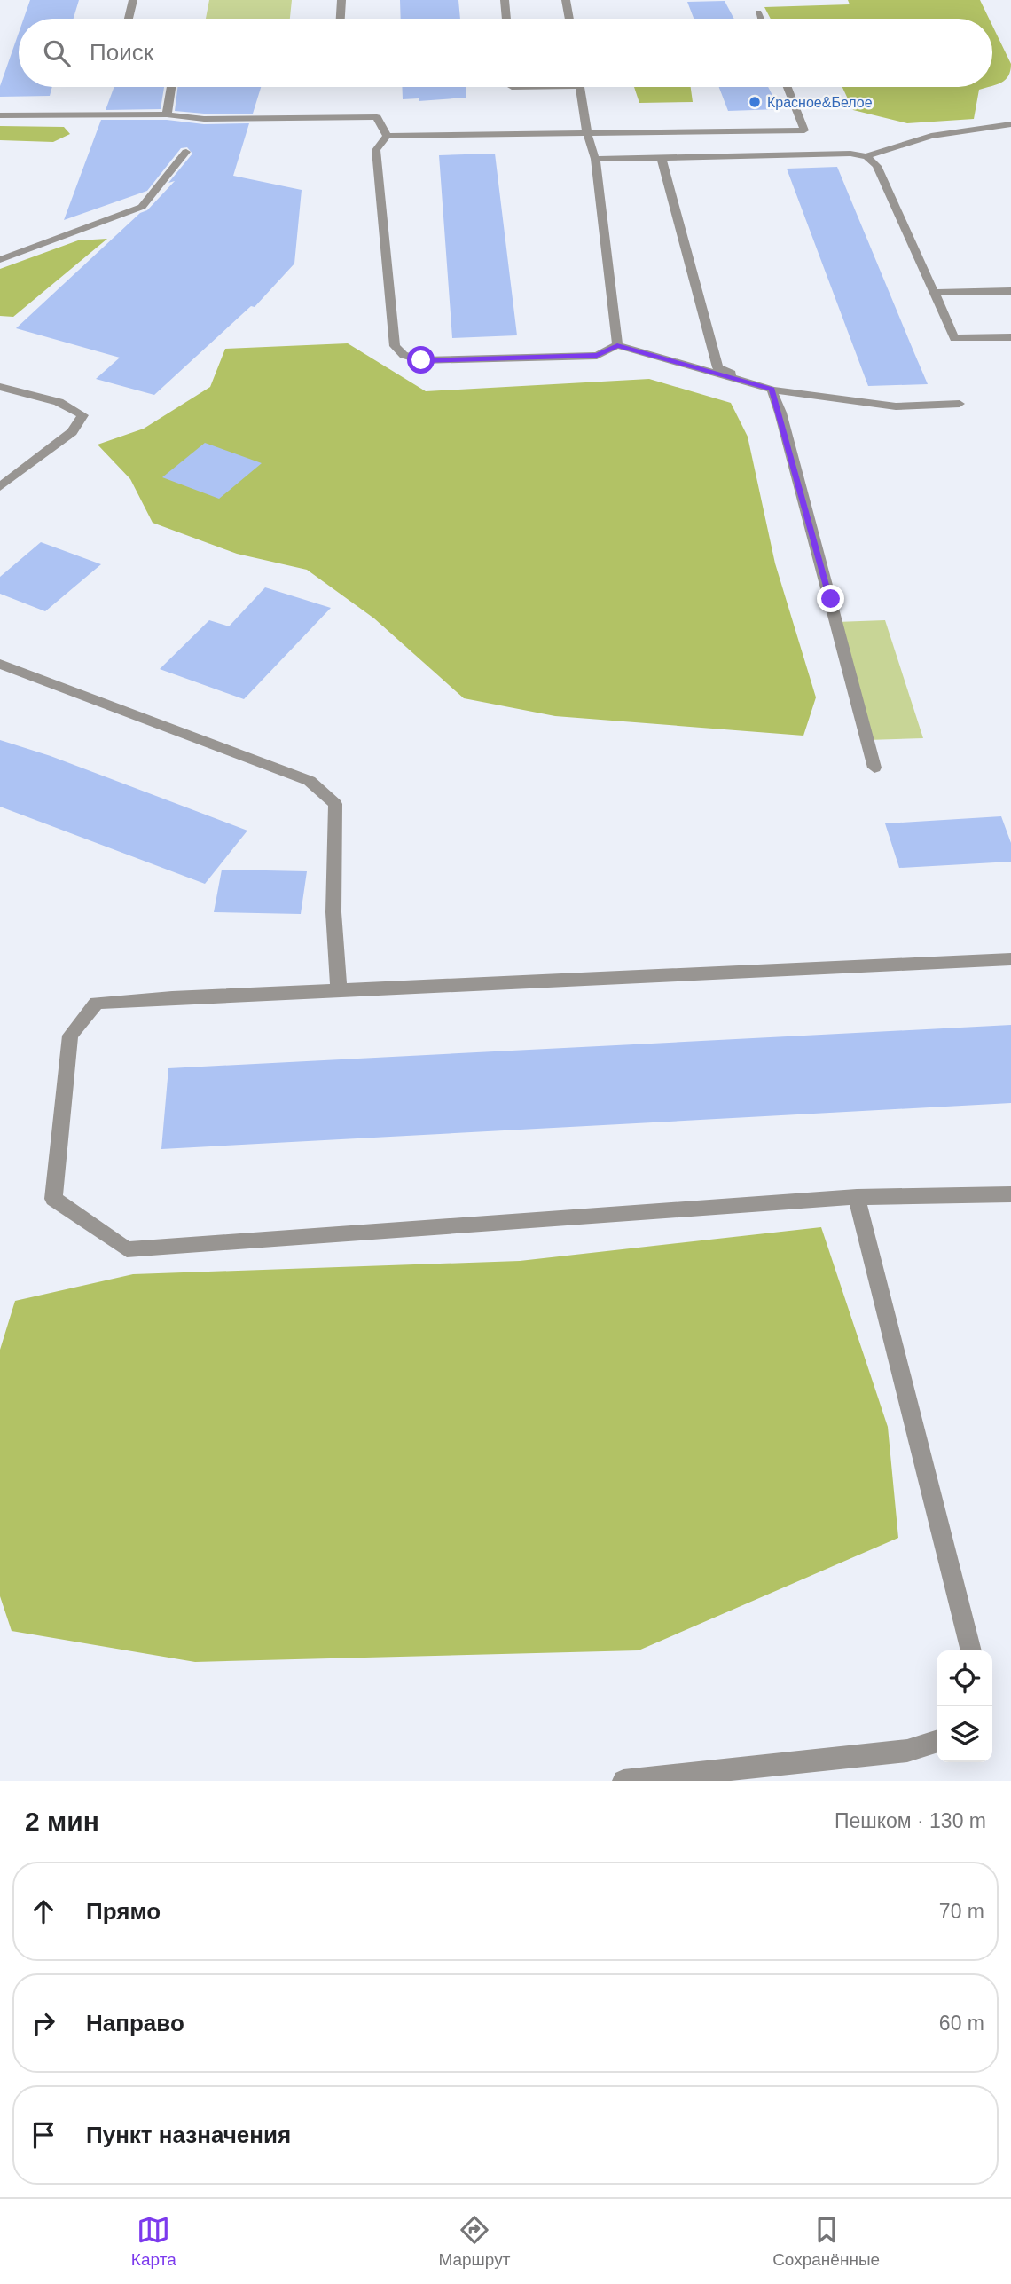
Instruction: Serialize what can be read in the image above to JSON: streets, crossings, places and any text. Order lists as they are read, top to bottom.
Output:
{
  "places": ["Красное&Белое"],
  "page": {
    "search": "Поиск",
    "heading": ["2 мин", "Пешком · 130 m"],
    "list": [
      ["Прямо", "70 m"],
      ["Направо", "60 m"],
      "Пункт назначения"
    ],
    "nav": ["Карта", "Маршрут", "Сохранённые"]
  }
}
